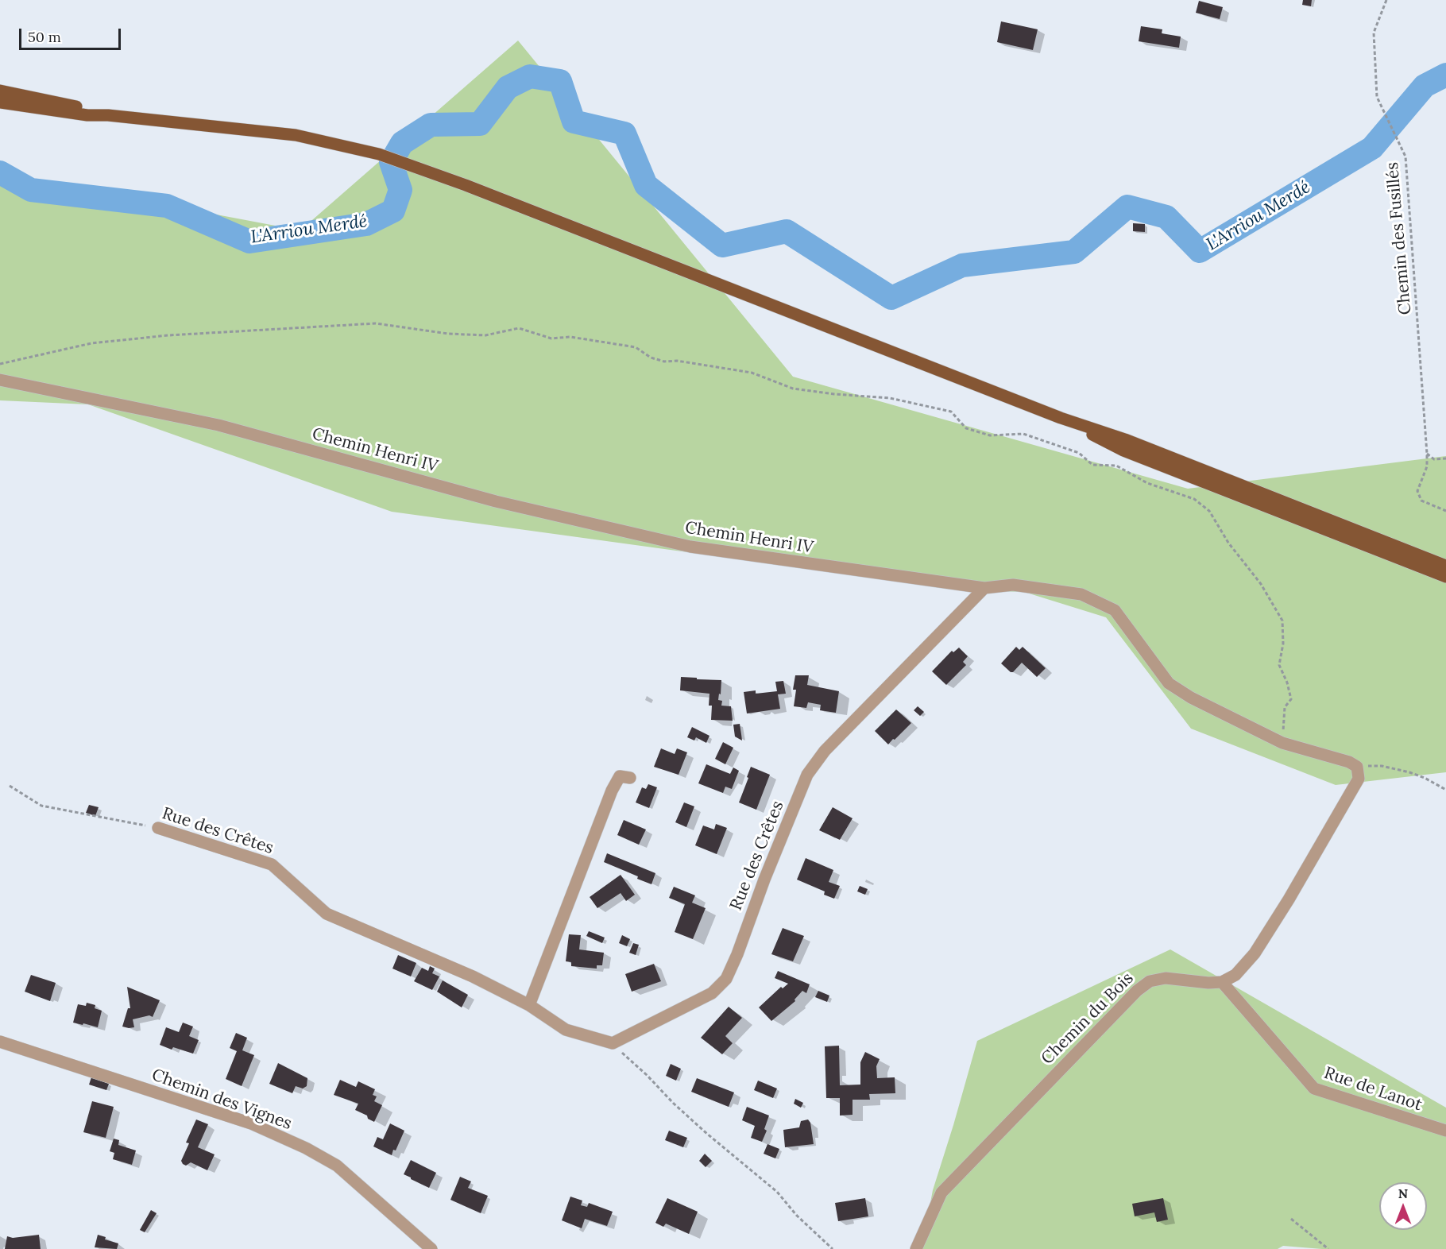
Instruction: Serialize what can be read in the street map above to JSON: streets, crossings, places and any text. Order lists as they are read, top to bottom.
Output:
{
  "streets": {
    "street": [
      "Chemin Henri IV",
      "Rue des Crêtes",
      "Chemin du Bois",
      "Rue de Lanot",
      "Chemin des Vignes"
    ],
    "path": ["Chemin des Fusillés"]
  },
  "crossings": [
    ["Chemin Henri IV", "Rue des Crêtes"],
    ["Chemin du Bois", "Rue de Lanot"]
  ],
  "water": ["L'Arriou Merdé"],
  "scale_bar": "50 m",
  "north": "top"
}
